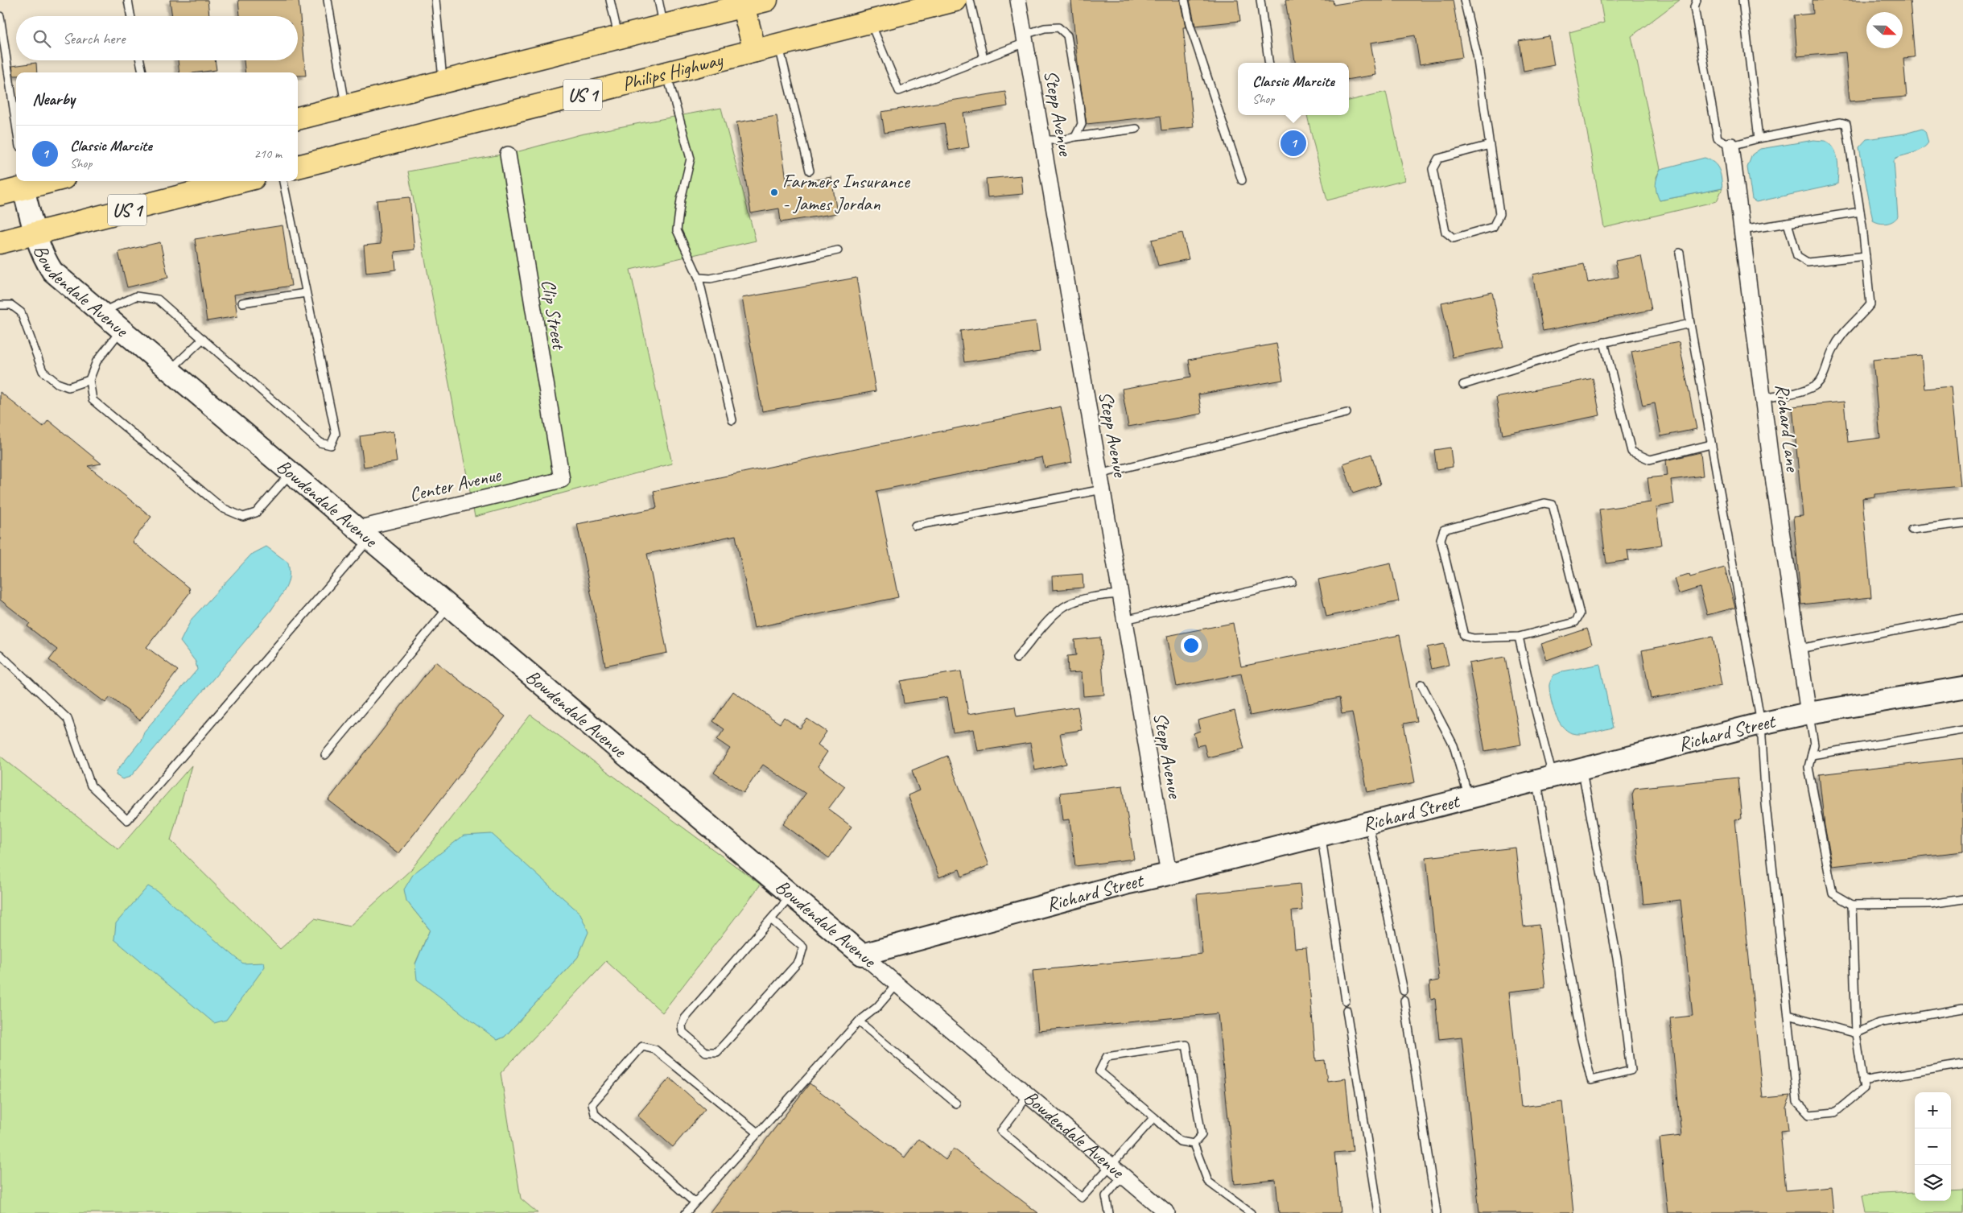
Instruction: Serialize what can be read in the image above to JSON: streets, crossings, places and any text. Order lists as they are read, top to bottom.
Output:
{
  "streets": {
    "main road": ["Philips Highway", "US 1"],
    "street": [
      "Stepp Avenue",
      "Bowdendale Avenue",
      "Clip Street",
      "Richard Lane",
      "Center Avenue",
      "Richard Street"
    ]
  },
  "crossings": [
    ["US 1", "Bowdendale Avenue"],
    ["Stepp Avenue", "Richard Street"],
    ["Bowdendale Avenue", "Center Avenue"],
    ["Bowdendale Avenue", "Richard Street"],
    ["Clip Street", "Center Avenue"],
    ["Richard Lane", "Richard Street"]
  ],
  "places": ["Farmers Insurance - James Jordan"],
  "north": "right",
  "page": {
    "search": "Search here",
    "popup": ["Classic Marcite", "Shop"],
    "heading": "Nearby",
    "list": [
      {
        "mark": "1",
        "name": "Classic Marcite",
        "note": "Shop",
        "value": "210 m"
      }
    ],
    "pins": "1",
    "map_buttons": ["+", "−"]
  }
}
